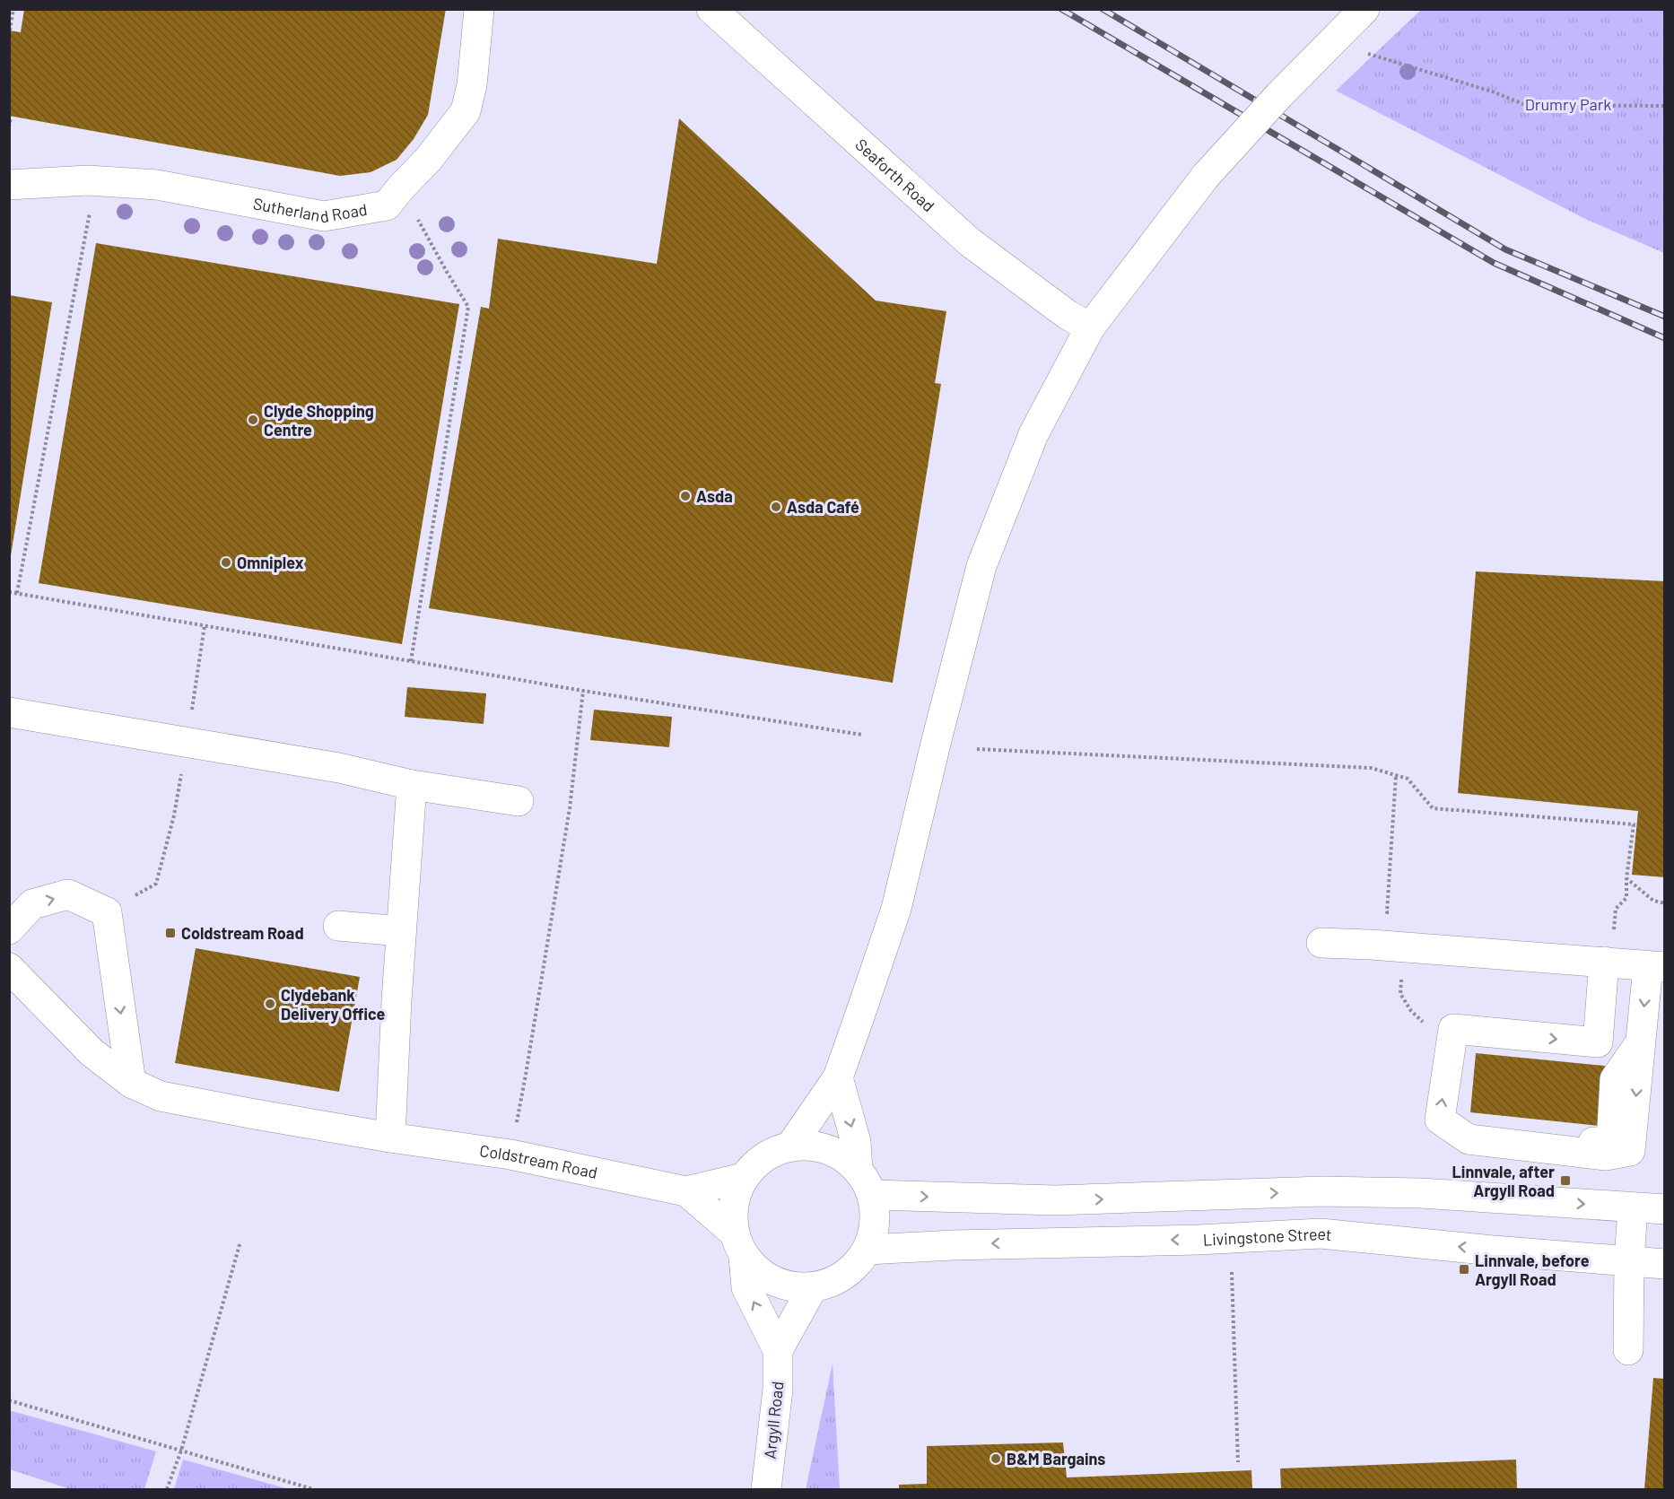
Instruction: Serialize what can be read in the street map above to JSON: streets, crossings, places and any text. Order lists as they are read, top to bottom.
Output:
{
  "streets": {
    "street": [
      "Seaforth Road",
      "Sutherland Road",
      "Coldstream Road",
      "Livingstone Street",
      "Argyll Road"
    ]
  },
  "crossings": [
    ["Coldstream Road", "Livingstone Street"],
    ["Coldstream Road", "Argyll Road"],
    ["Livingstone Street", "Argyll Road"]
  ],
  "parks": ["Drumry Park"],
  "places": {
    "other": [
      "Clyde Shopping Centre",
      "Asda",
      "Asda Café",
      "Omniplex",
      "Clydebank Delivery Office",
      "B&M Bargains"
    ],
    "transit": ["Coldstream Road", "Linnvale, after Argyll Road", "Linnvale, before Argyll Road"]
  }
}
